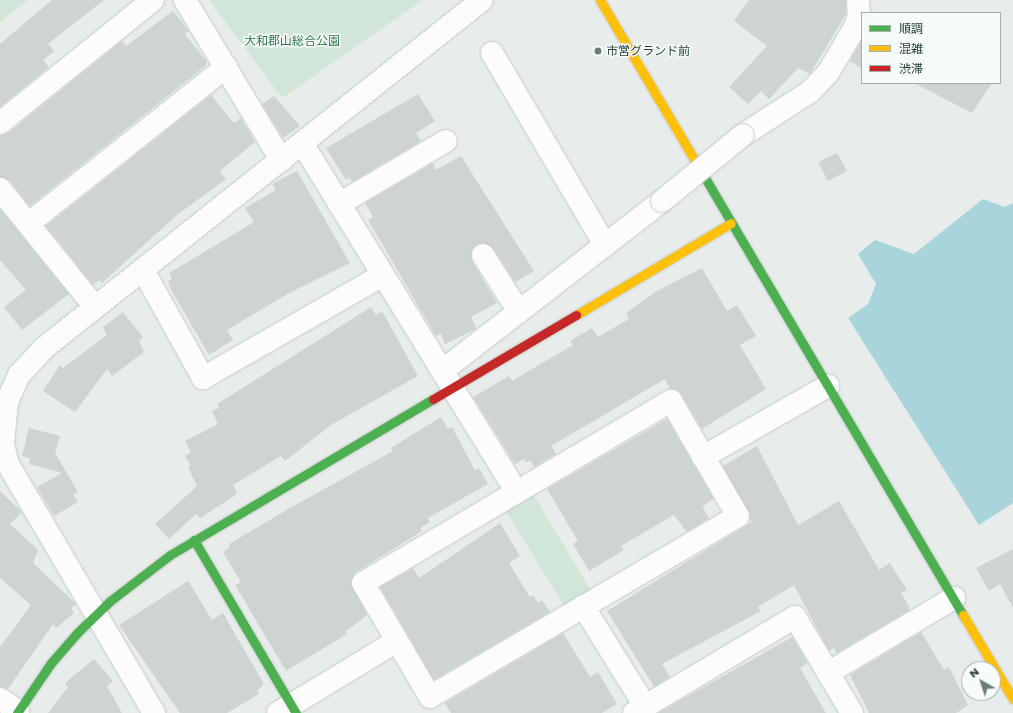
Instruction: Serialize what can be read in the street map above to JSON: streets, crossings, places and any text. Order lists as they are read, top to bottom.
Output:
{
  "parks": ["大和郡山総合公園"],
  "places": ["市営グランド前"],
  "legend": ["順調", "混雑", "渋滞"],
  "north": "top left"
}
